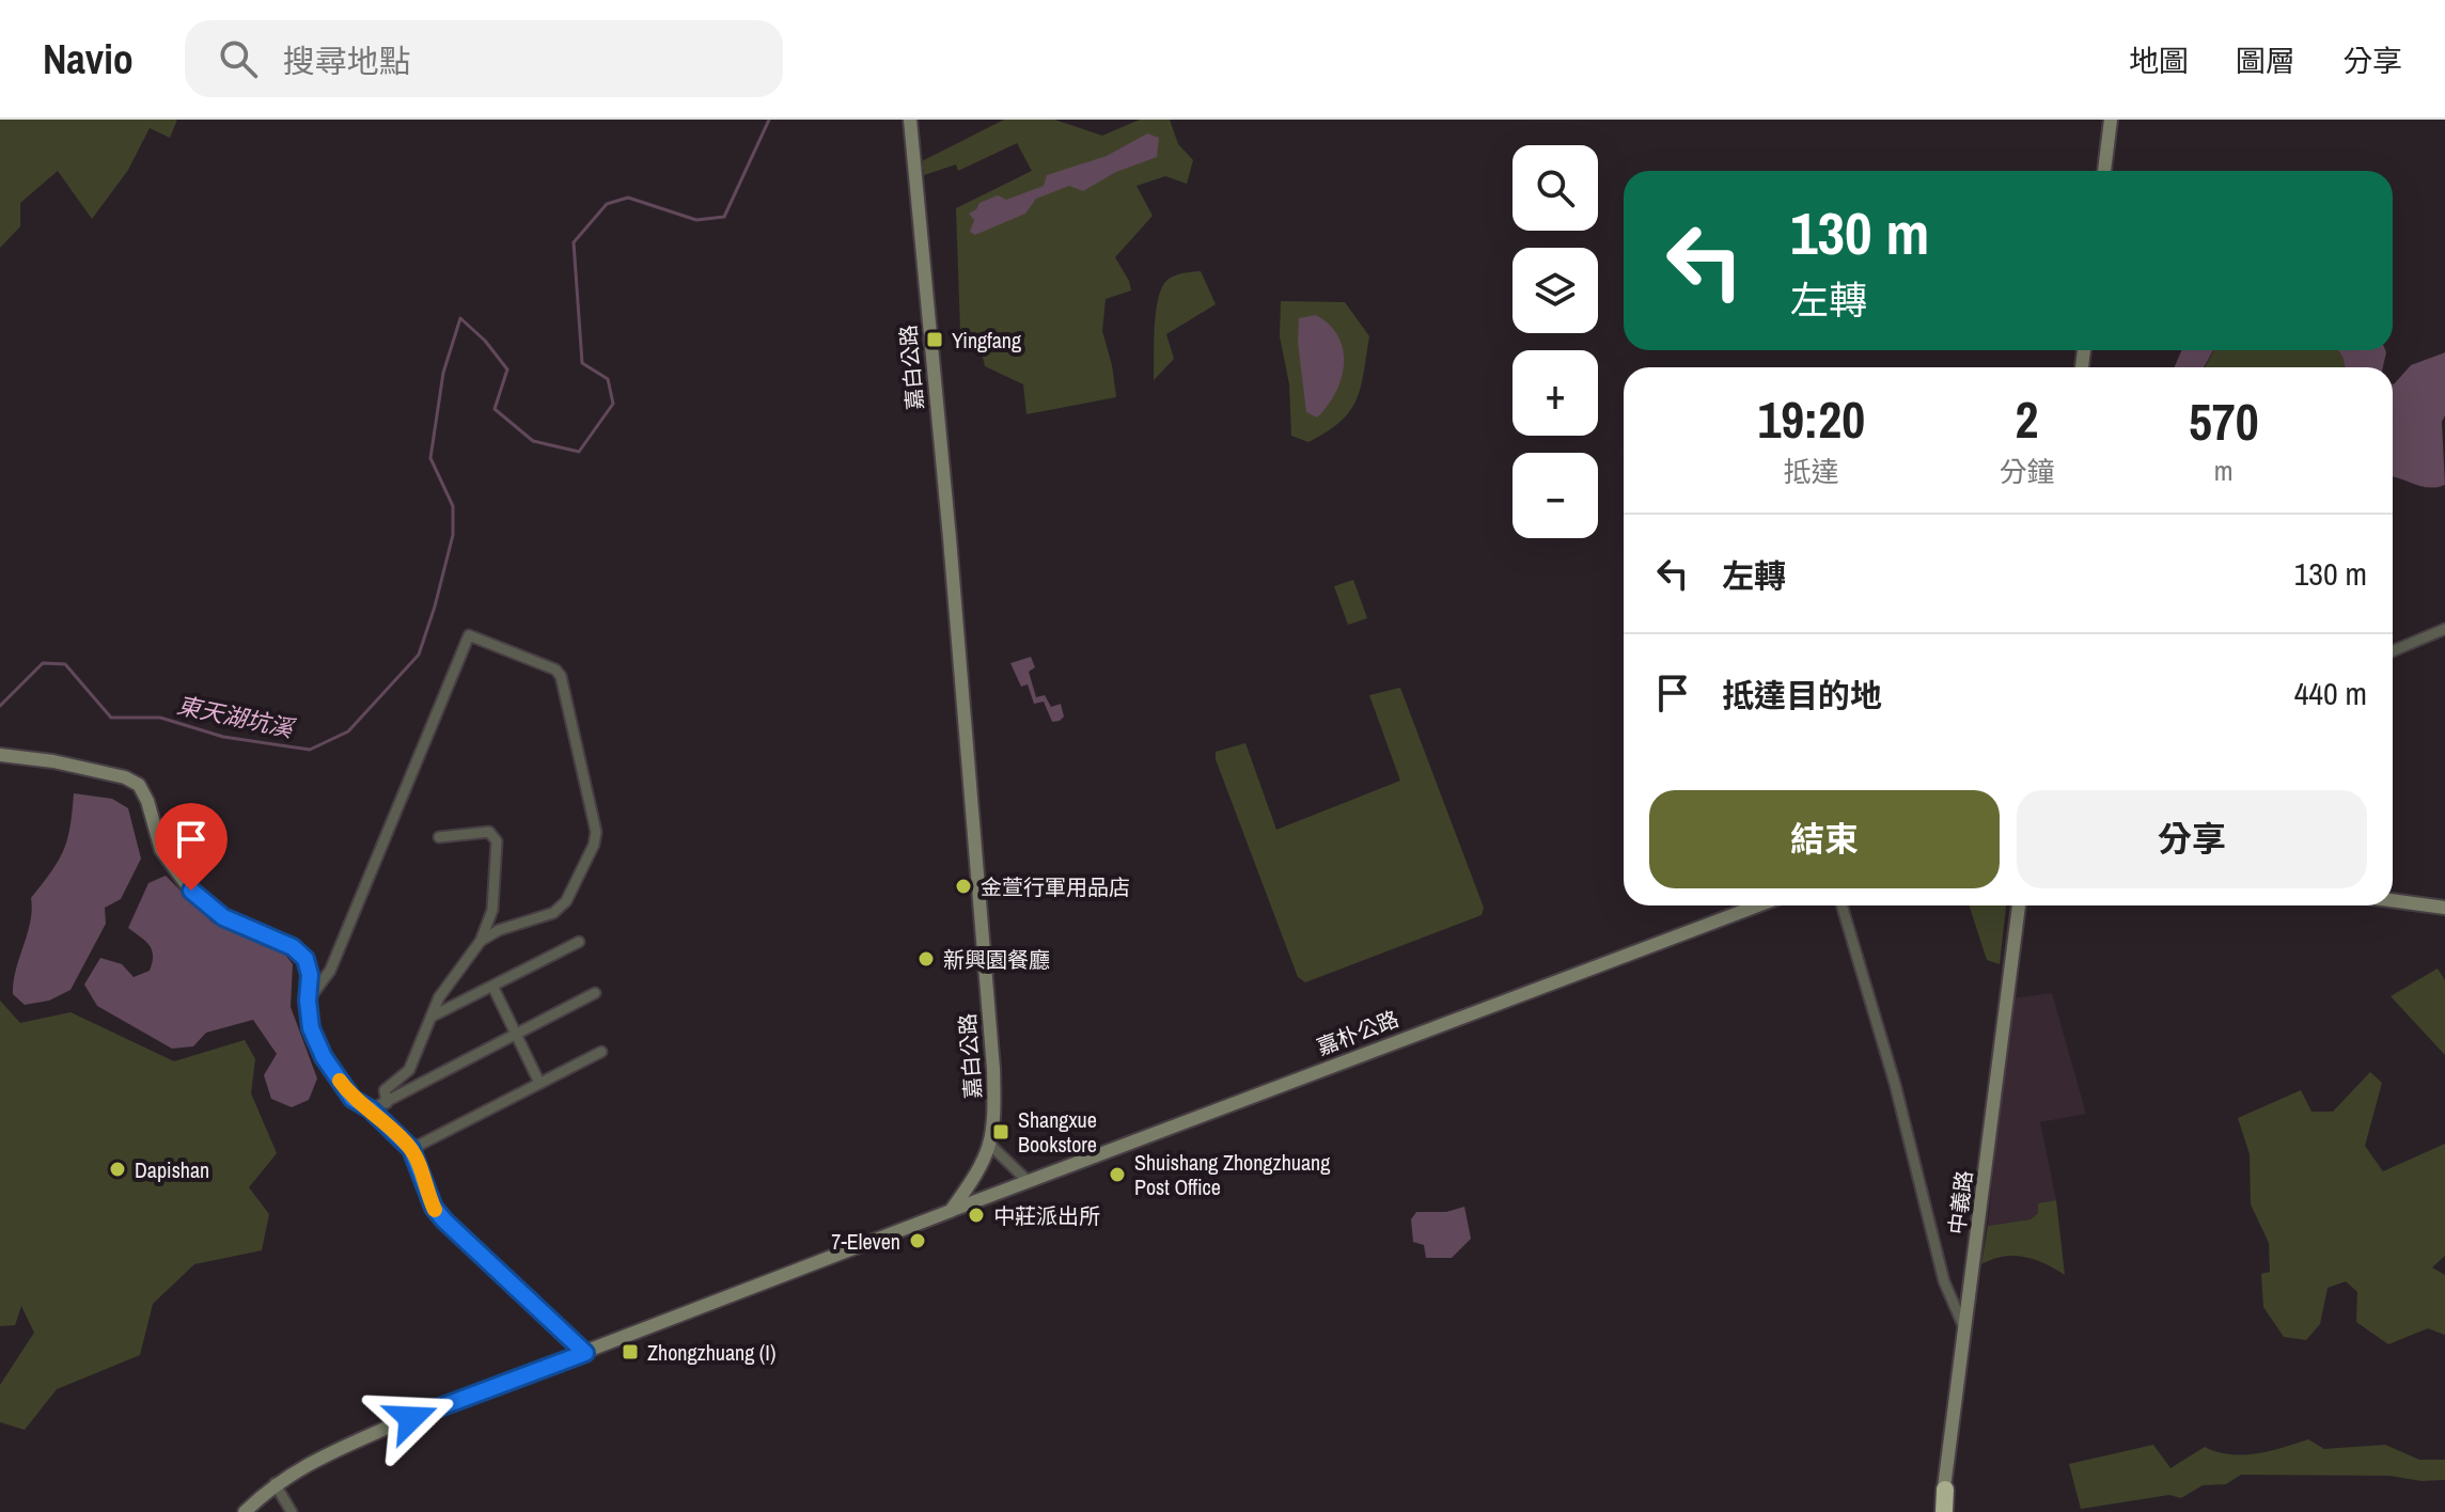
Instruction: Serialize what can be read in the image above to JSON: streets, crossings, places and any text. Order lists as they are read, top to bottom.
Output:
{
  "streets": {
    "main road": ["嘉白公路", "嘉朴公路", "中義路"]
  },
  "crossings": [
    ["嘉白公路", "嘉朴公路"]
  ],
  "water": ["東天湖坑溪"],
  "places": {
    "transit": ["Yingfang", "Shangxue Bookstore", "Zhongzhuang (I)"],
    "other": [
      "金萱行軍用品店",
      "新興園餐廳",
      "Dapishan",
      "Shuishang Zhongzhuang Post Office",
      "中莊派出所",
      "7-Eleven"
    ]
  },
  "page": {
    "header": "Navio",
    "search": "搜尋地點",
    "nav": ["地圖", "圖層", "分享"],
    "map_buttons": ["+", "−"],
    "turn": ["130 m", "左轉"],
    "eta": [
      "19:20",
      "抵達",
      "2",
      "分鐘",
      "570",
      "m"
    ],
    "list": [
      {
        "name": "左轉",
        "value": "130 m"
      },
      {
        "name": "抵達目的地",
        "value": "440 m"
      }
    ],
    "buttons": ["結束", "分享"]
  }
}
